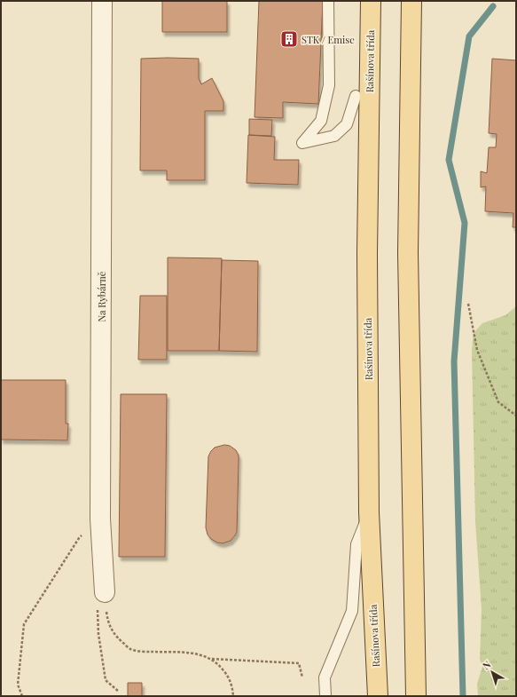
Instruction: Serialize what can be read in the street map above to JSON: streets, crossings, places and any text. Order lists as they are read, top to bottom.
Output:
{
  "streets": {
    "main road": ["Rašínova třída"],
    "street": ["Na Rybárně"]
  },
  "places": {
    "building": ["STK / Emise"]
  },
  "north": "top left"
}
